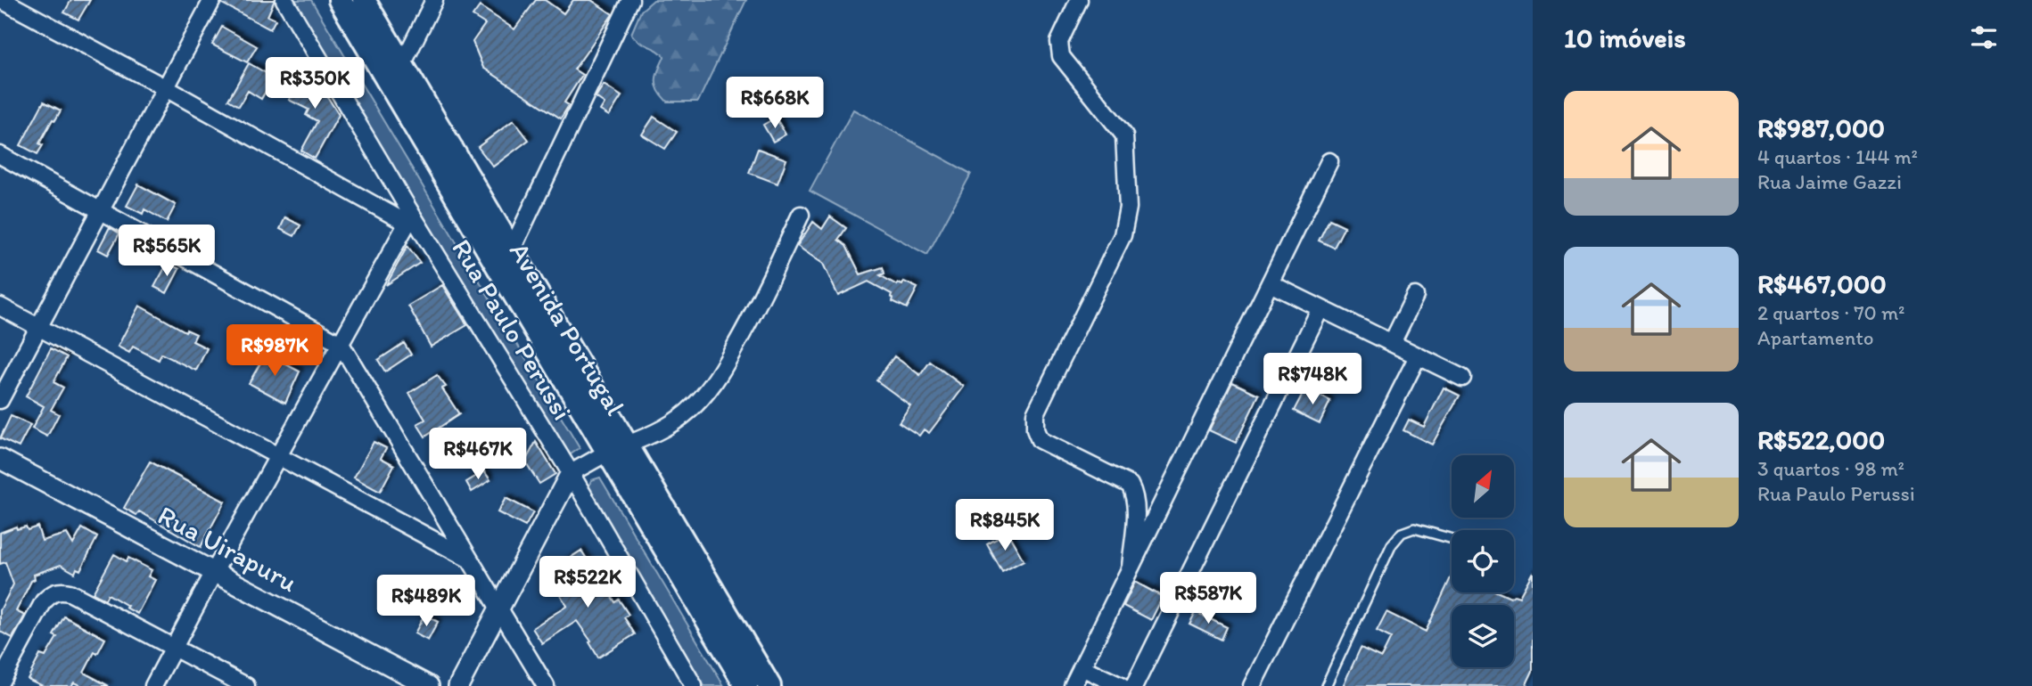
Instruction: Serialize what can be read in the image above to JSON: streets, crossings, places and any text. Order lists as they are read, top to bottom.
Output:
{
  "streets": {
    "main road": ["Avenida Portugal"],
    "street": ["Rua Paulo Perussi", "Rua Uirapuru"]
  },
  "north": "top right",
  "page": {
    "heading": "10 imóveis",
    "price": [
      "R$350K",
      "R$668K",
      "R$565K",
      "R$987K",
      "R$748K",
      "R$467K",
      "R$845K",
      "R$522K",
      "R$587K",
      "R$489K"
    ],
    "list": [
      {
        "name": "R$987,000",
        "note": "4 quartos · 144 m² · Rua Jaime Gazzi"
      },
      {
        "name": "R$467,000",
        "note": "2 quartos · 70 m² · Apartamento"
      },
      {
        "name": "R$522,000",
        "note": "3 quartos · 98 m² · Rua Paulo Perussi"
      }
    ]
  }
}
